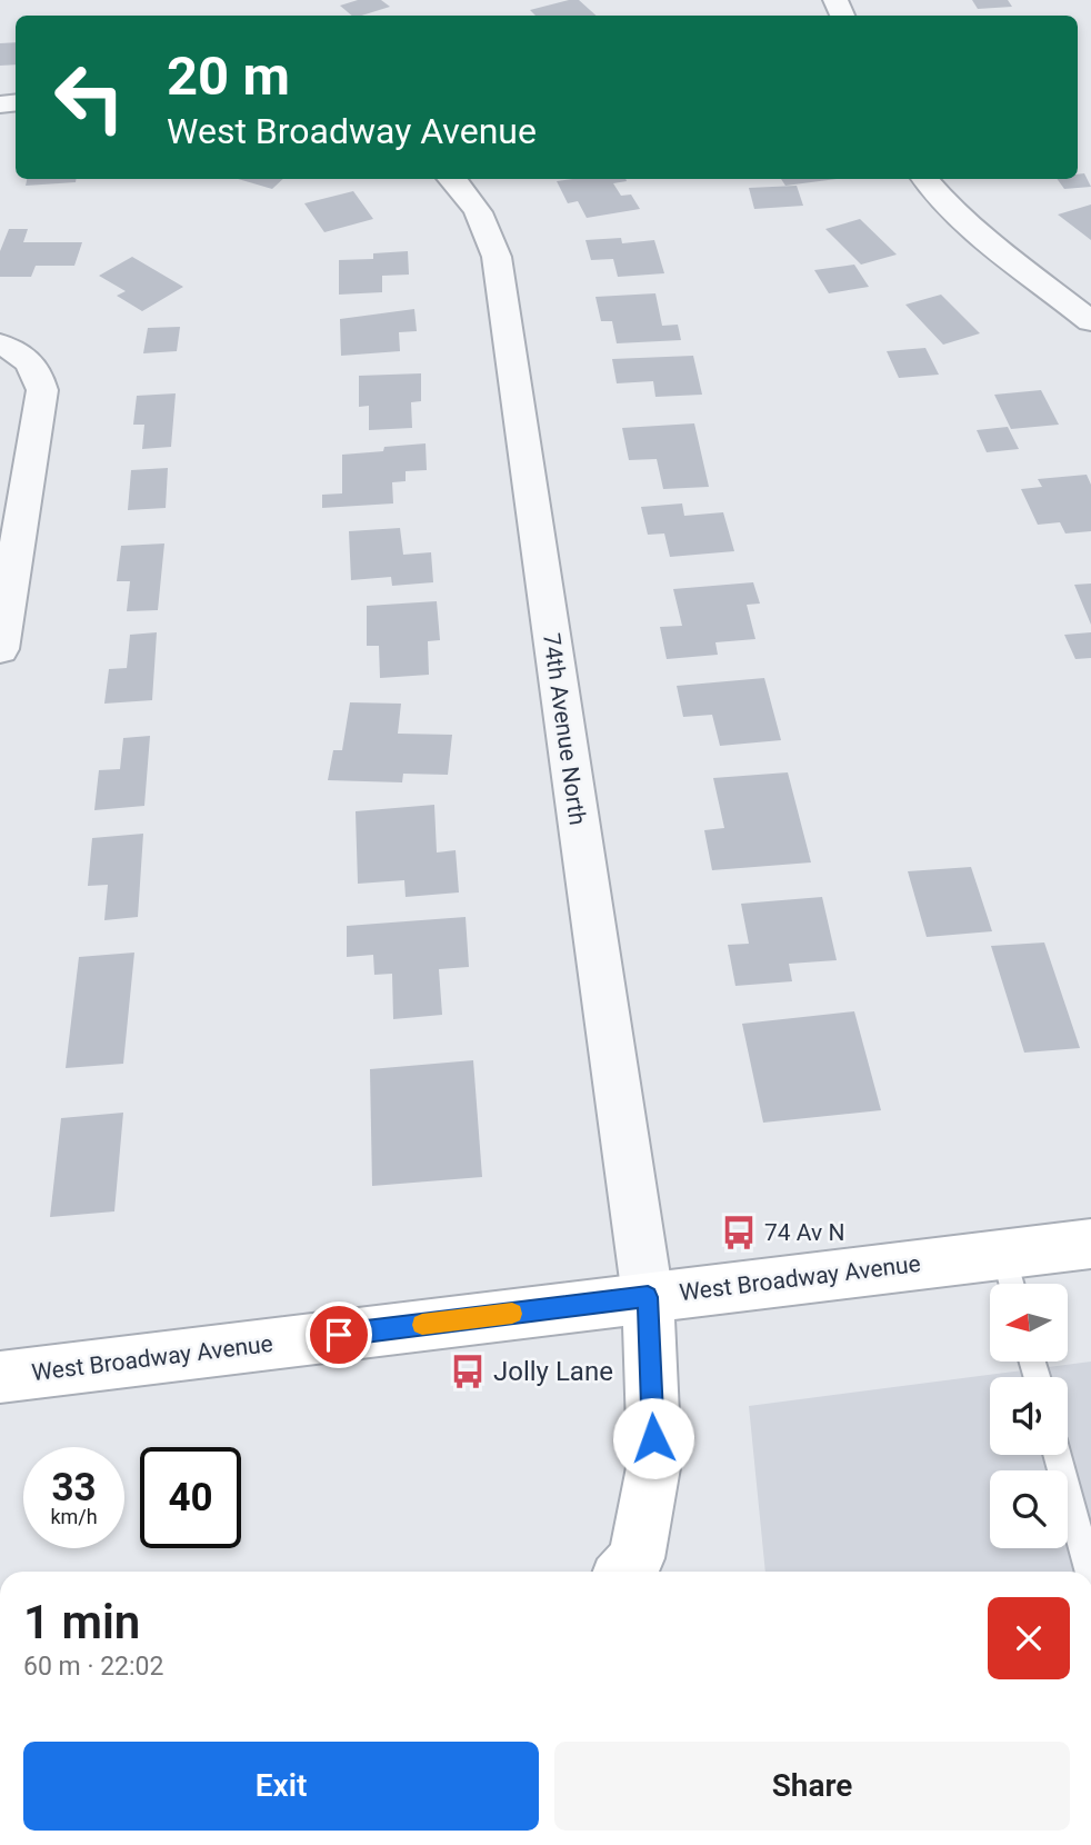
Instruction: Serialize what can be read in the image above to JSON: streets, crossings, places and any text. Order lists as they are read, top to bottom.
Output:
{
  "streets": {
    "street": ["74th Avenue North", "West Broadway Avenue"]
  },
  "crossings": [
    ["74th Avenue North", "West Broadway Avenue"]
  ],
  "places": {
    "bus stop": ["74 Av N", "Jolly Lane"]
  },
  "north": "left",
  "page": {
    "turn": ["20 m", "West Broadway Avenue"],
    "speed": "33 km/h",
    "limit": "40",
    "heading": ["1 min", "60 m · 22:02"],
    "buttons": ["Exit", "Share"]
  }
}
